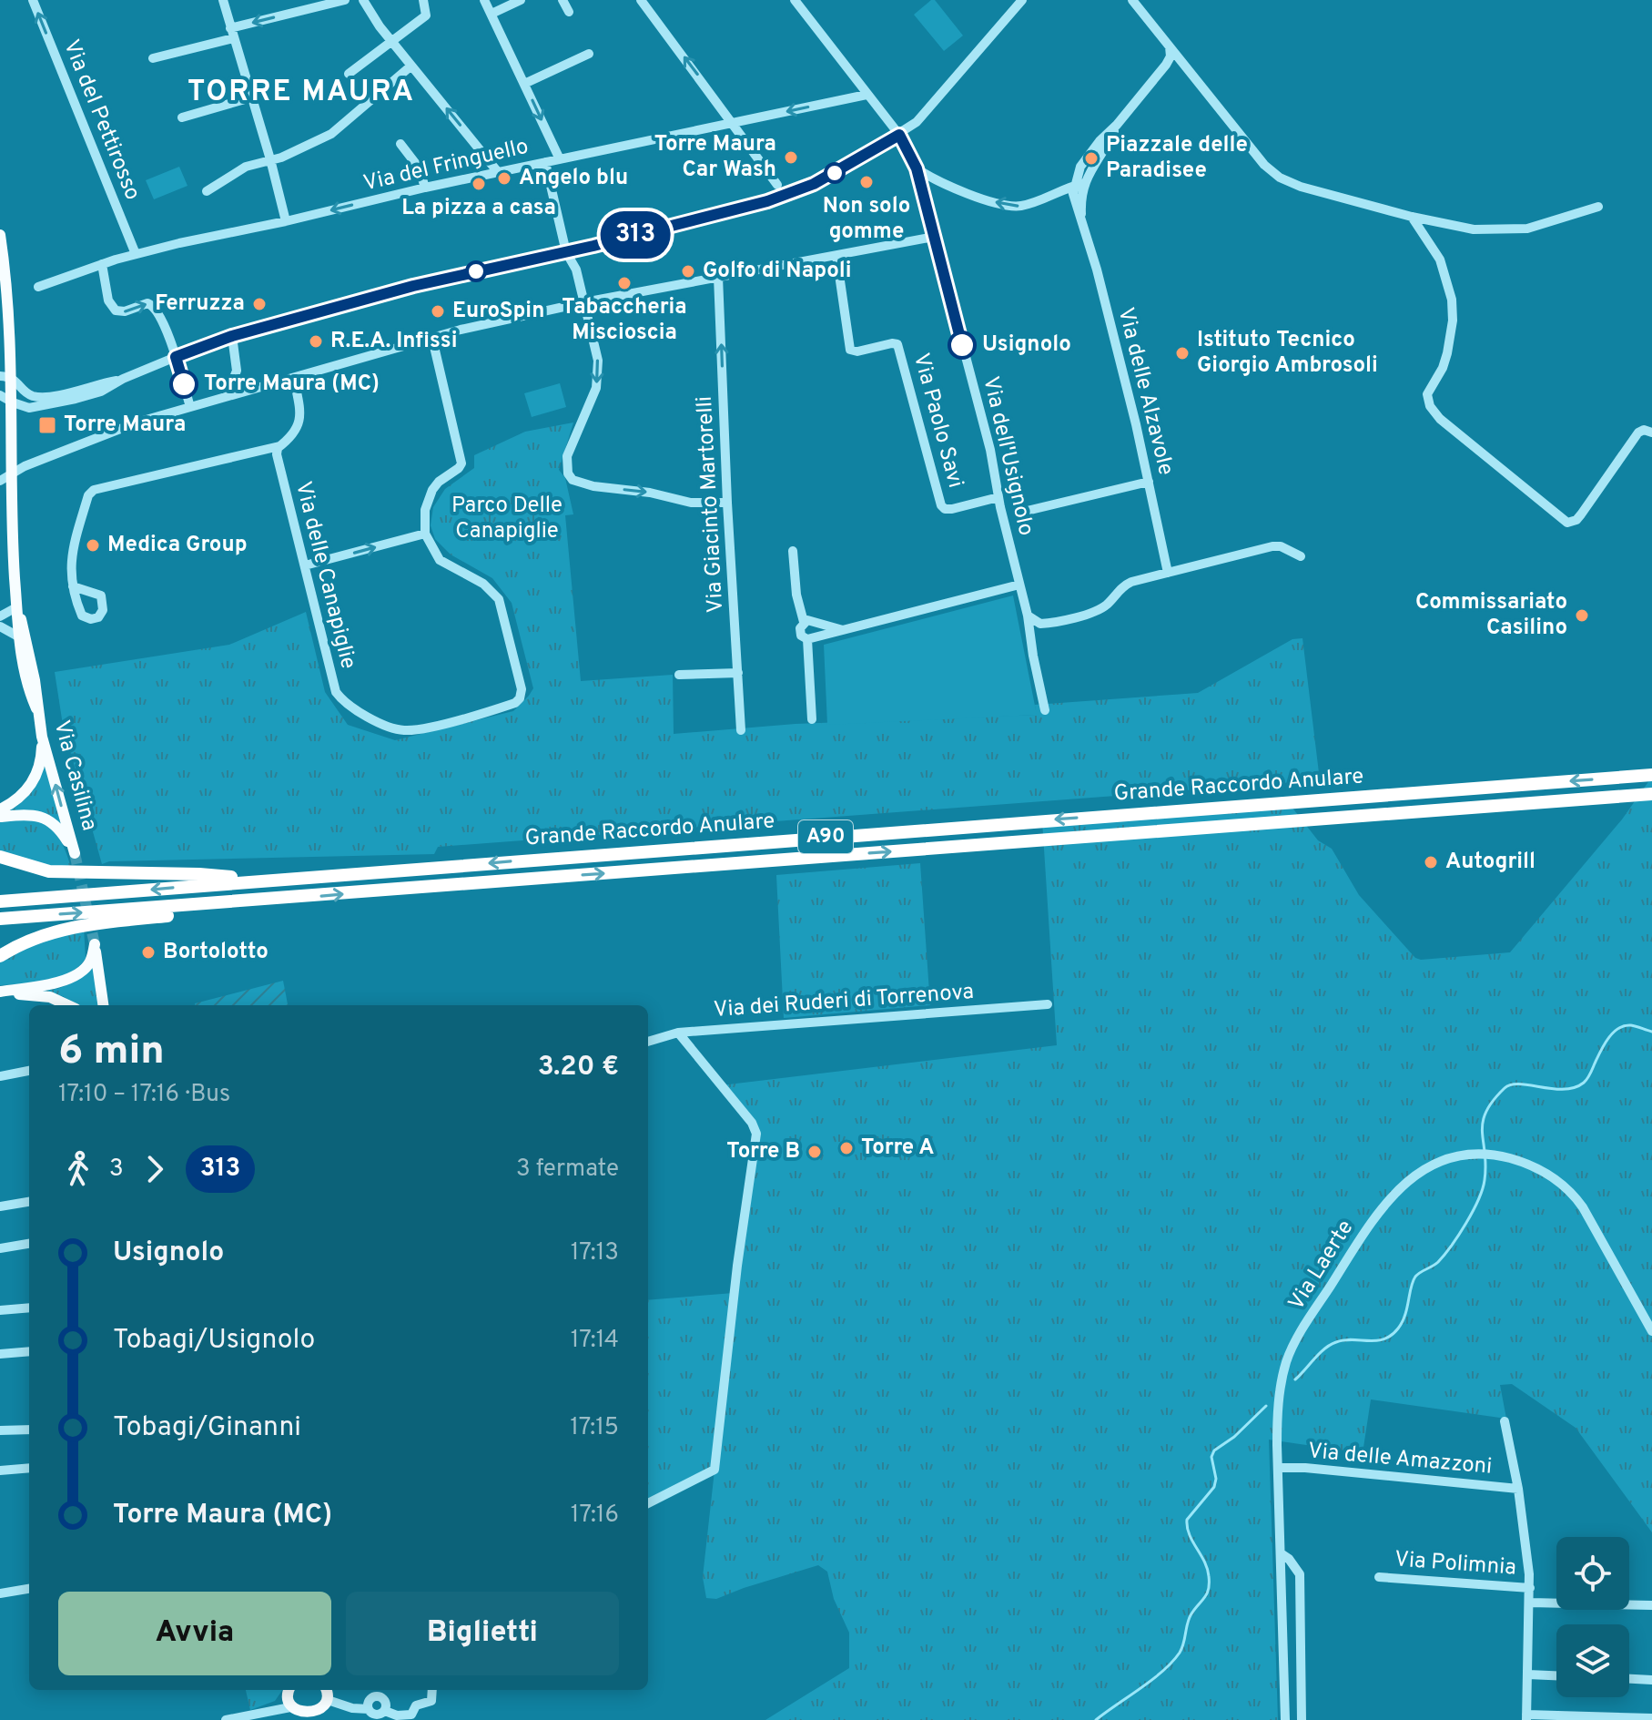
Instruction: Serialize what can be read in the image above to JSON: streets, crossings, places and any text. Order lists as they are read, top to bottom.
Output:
{
  "streets": {
    "highway": ["Grande Raccordo Anulare", "A90"],
    "main road": ["Via Casilina"],
    "street": [
      "Via del Pettirosso",
      "Via del Fringuello",
      "Via delle Alzavole",
      "Via Paolo Savi",
      "Via dell'Usignolo",
      "Via Giacinto Martorelli",
      "Via delle Canapiglie",
      "Via dei Ruderi di Torrenova",
      "Via Laerte",
      "Via delle Amazzoni",
      "Via Polimnia"
    ]
  },
  "crossings": [
    ["Via del Pettirosso", "Via del Fringuello"],
    ["Via del Fringuello", "Via dell'Usignolo"],
    ["Via Paolo Savi", "Via dell'Usignolo"],
    ["Via Laerte", "Via delle Amazzoni"]
  ],
  "one_way": ["Via del Pettirosso", "Via Giacinto Martorelli"],
  "districts": ["TORRE MAURA"],
  "parks": ["Parco Delle Canapiglie"],
  "places": {
    "other": [
      "Torre Maura Car Wash",
      "Piazzale delle Paradisee",
      "Angelo blu",
      "Non solo gomme",
      "La pizza a casa",
      "Golfo di Napoli",
      "Tabaccheria Miscioscia",
      "Ferruzza",
      "EuroSpin",
      "R.E.A. Infissi",
      "Usignolo",
      "Istituto Tecnico Giorgio Ambrosoli",
      "Torre Maura (MC)",
      "Medica Group",
      "Commissariato Casilino",
      "Autogrill",
      "Bortolotto",
      "Torre A",
      "Torre B"
    ],
    "transit": ["Torre Maura"]
  },
  "lines": ["bus line 313"],
  "page": {
    "on_map": "313",
    "heading": ["6 min", "17:10 – 17:16 · Bus", "3.20 €"],
    "legs": ["3", "313", "3 fermate"],
    "list": [
      {
        "name": "Usignolo",
        "value": "17:13"
      },
      {
        "name": "Tobagi/Usignolo",
        "value": "17:14"
      },
      {
        "name": "Tobagi/Ginanni",
        "value": "17:15"
      },
      {
        "name": "Torre Maura (MC)",
        "value": "17:16"
      }
    ],
    "buttons": ["Avvia", "Biglietti"]
  }
}
